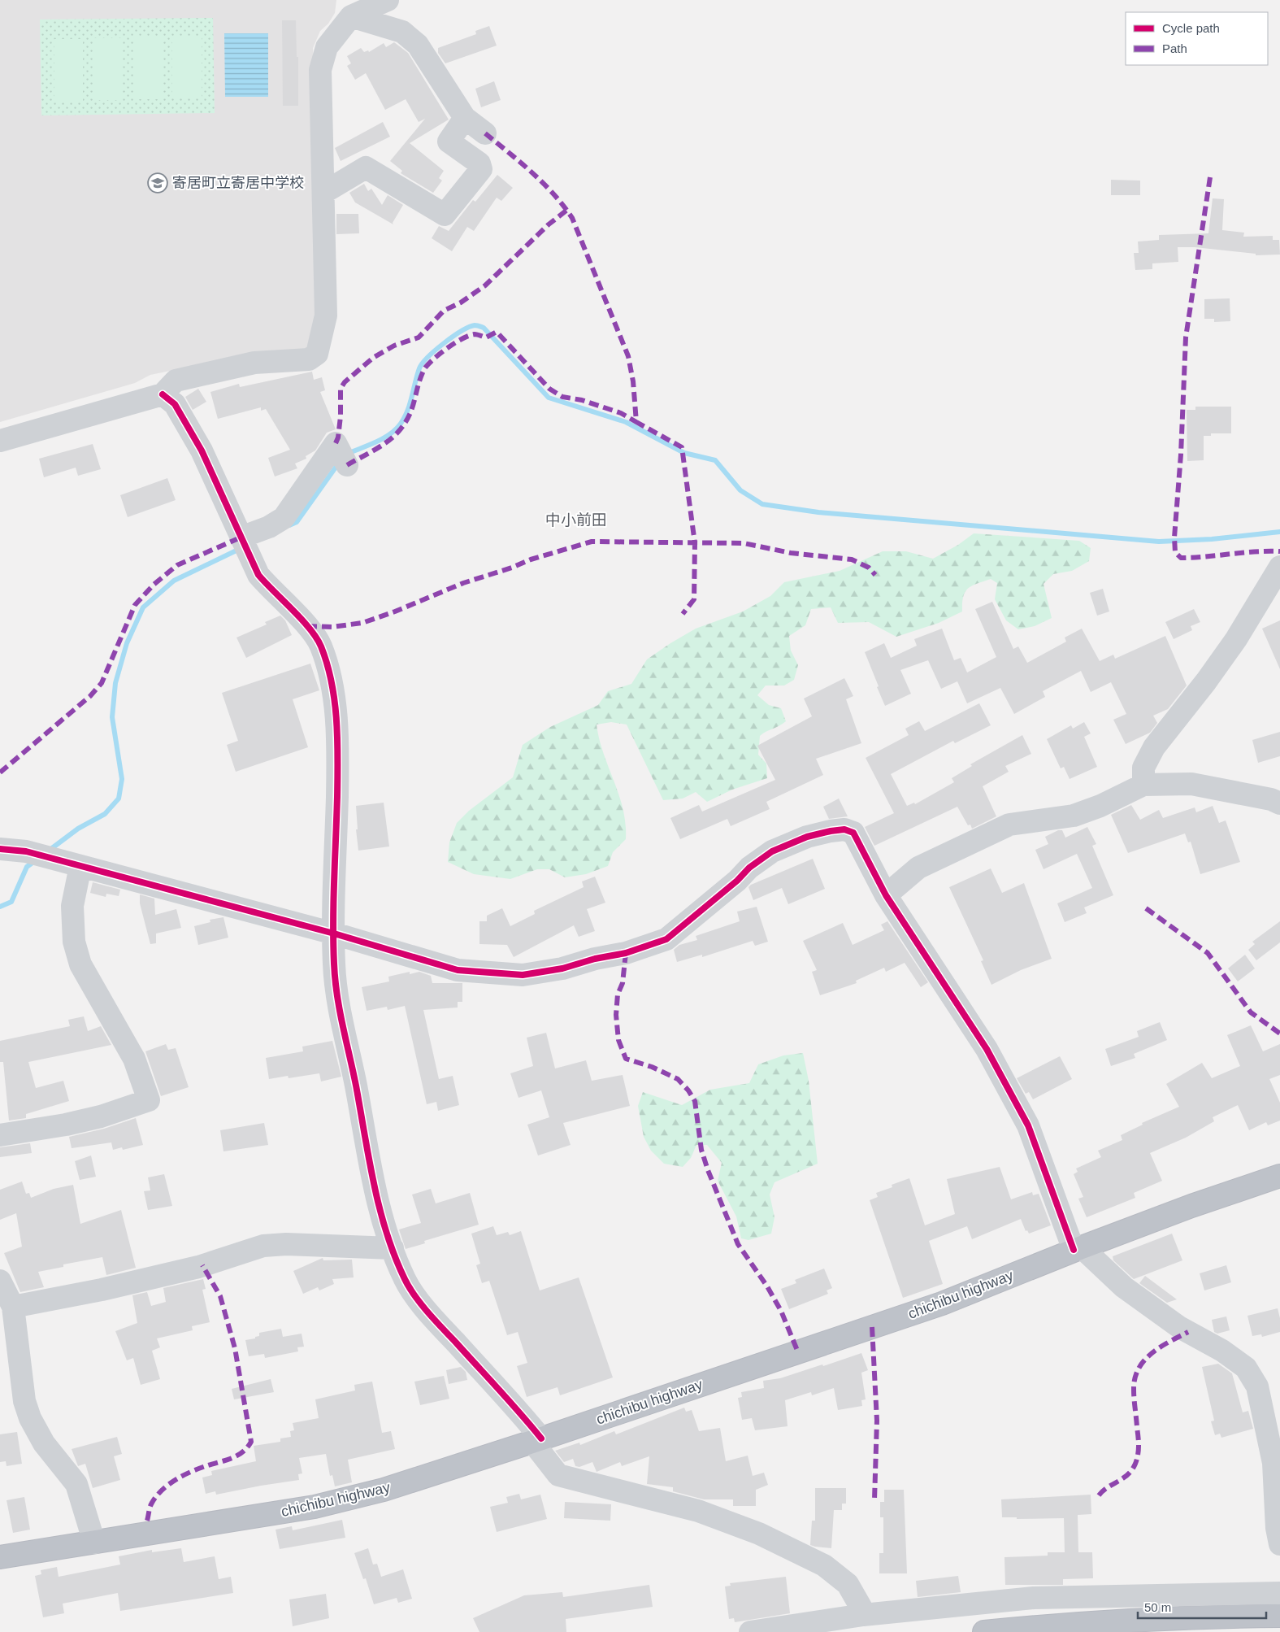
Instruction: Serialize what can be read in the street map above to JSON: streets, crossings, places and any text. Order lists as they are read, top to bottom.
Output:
{
  "streets": {
    "highway": ["chichibu highway"]
  },
  "districts": ["中小前田"],
  "places": {
    "school or university": ["寄居町立寄居中学校"]
  },
  "legend": ["Cycle path", "Path"],
  "scale_bar": "50 m"
}
